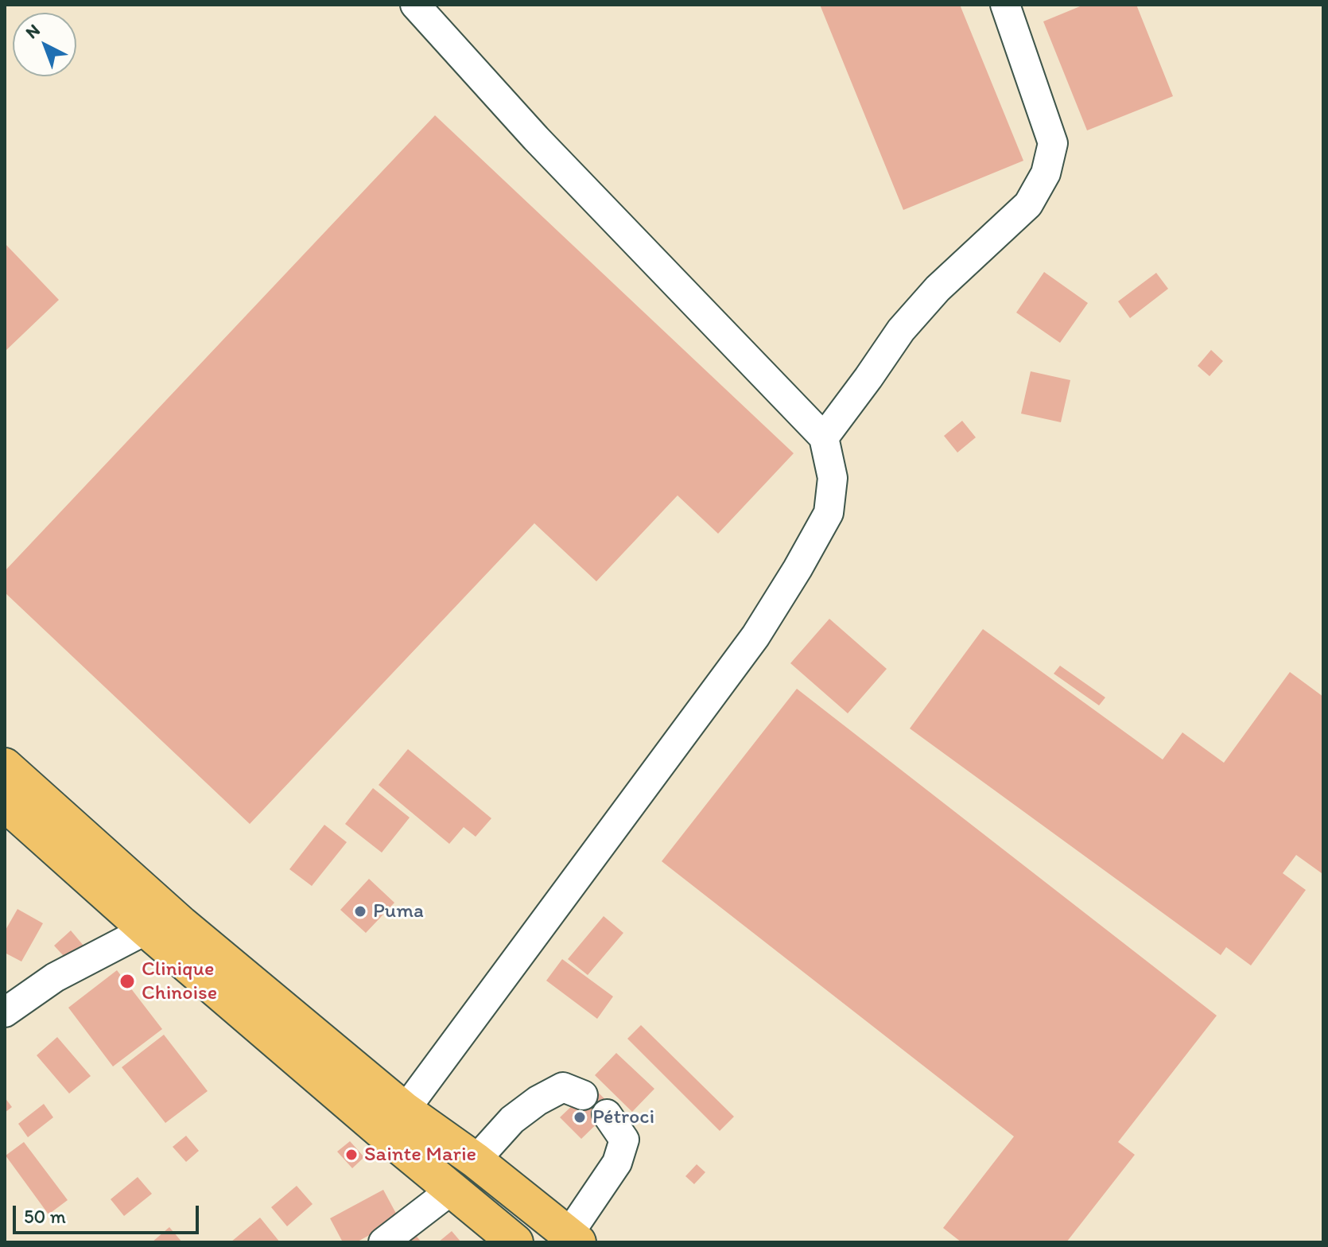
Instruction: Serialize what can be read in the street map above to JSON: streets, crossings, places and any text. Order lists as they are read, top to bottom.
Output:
{
  "places": [
    "Puma",
    "Clinique Chinoise",
    "Pétroci",
    "Sainte Marie"
  ],
  "scale_bar": "50 m",
  "north": "top left"
}
